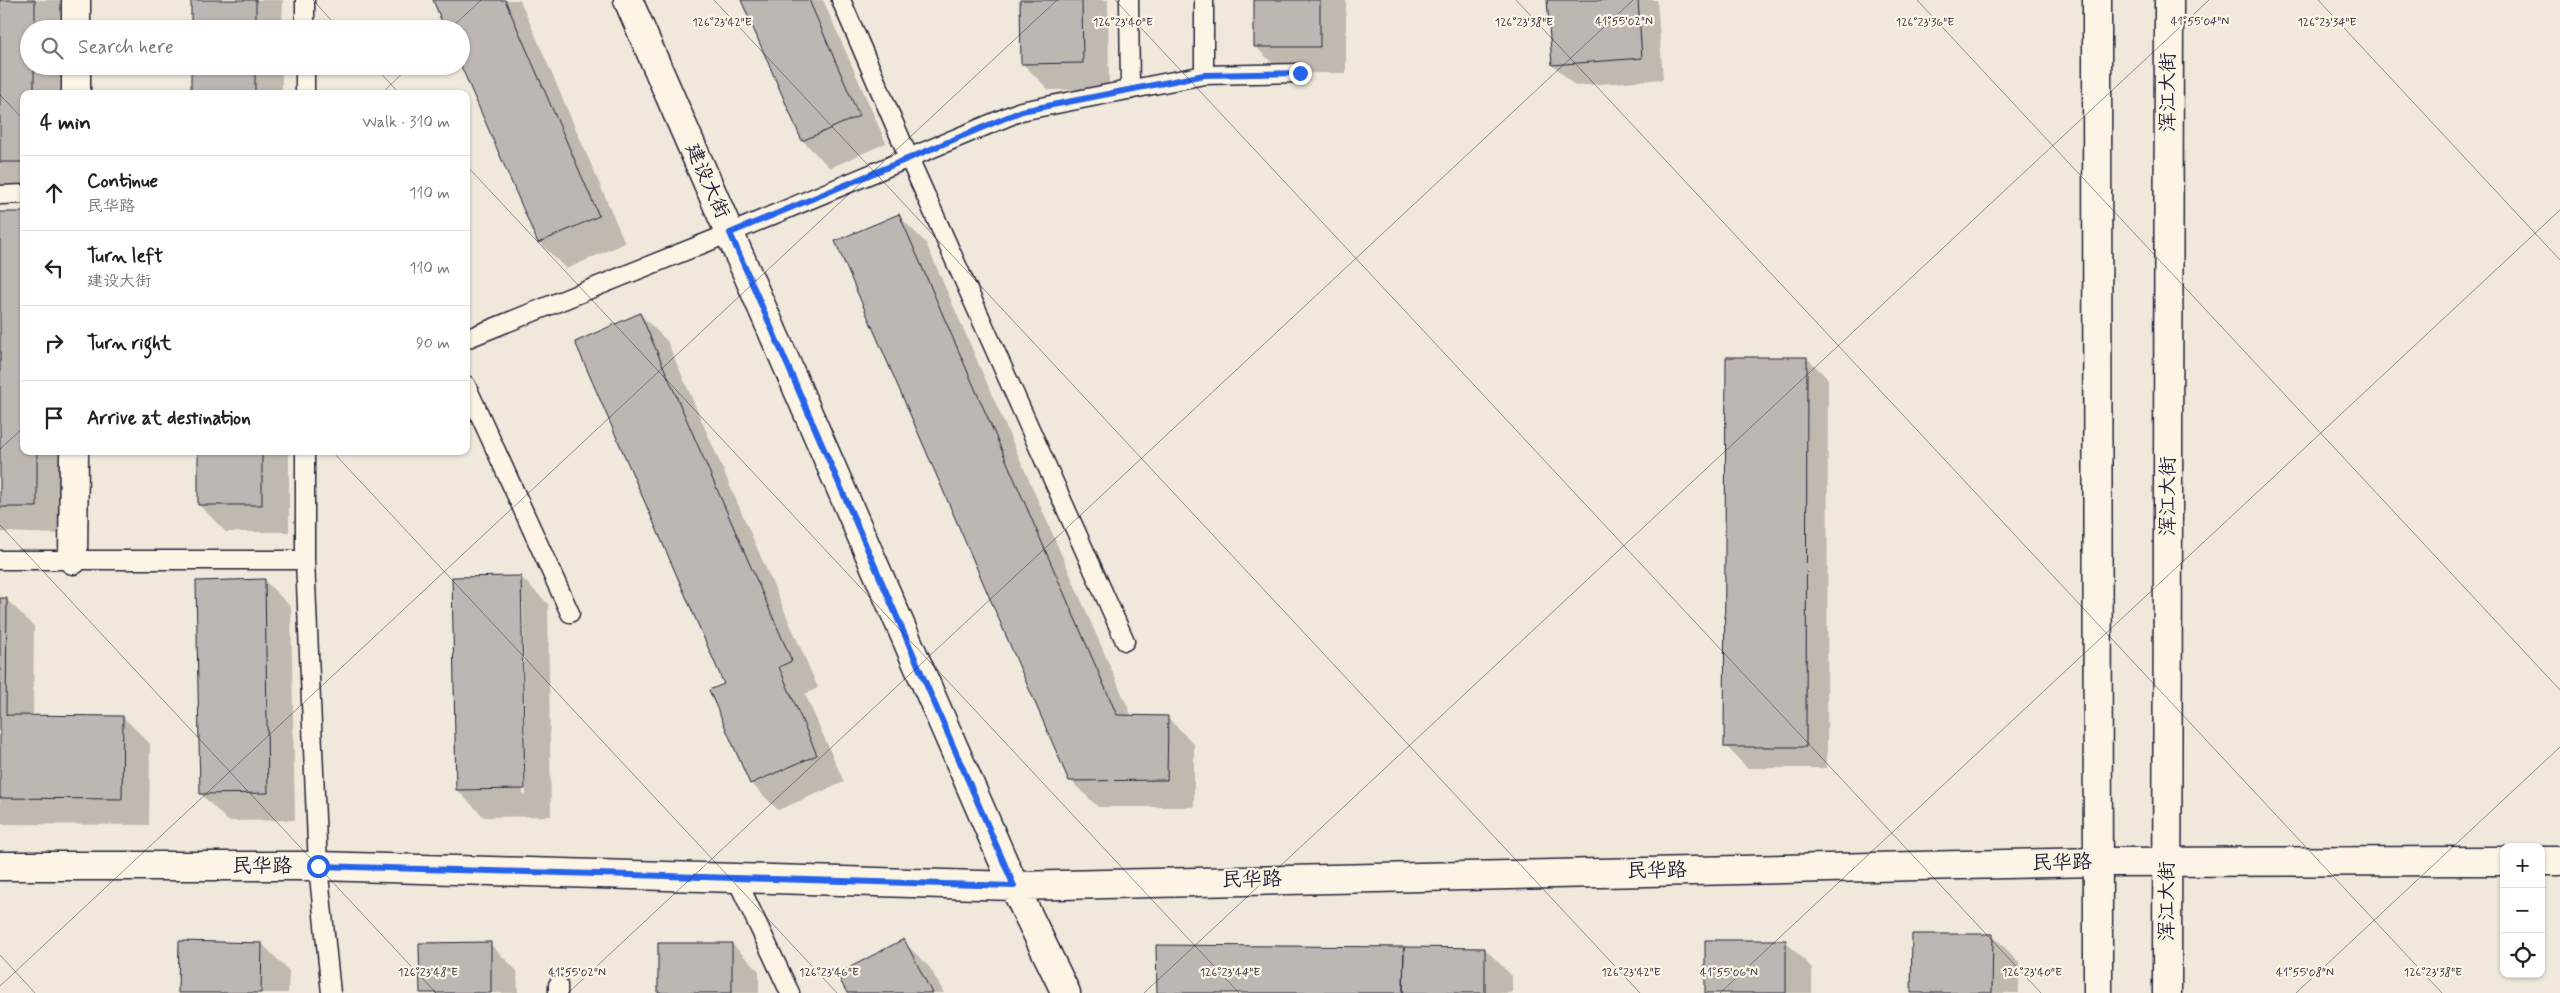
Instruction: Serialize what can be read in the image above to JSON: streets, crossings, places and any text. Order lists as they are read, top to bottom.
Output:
{
  "streets": {
    "street": ["浑江大街", "建设大街", "民华路"]
  },
  "crossings": [
    ["浑江大街", "民华路"],
    ["建设大街", "民华路"]
  ],
  "page": {
    "search": "Search here",
    "heading": ["4 min", "Walk · 310 m"],
    "list": [
      ["Continue", "民华路", "110 m"],
      ["Turn left", "建设大街", "110 m"],
      ["Turn right", "90 m"],
      "Arrive at destination"
    ],
    "map_buttons": ["+", "−"]
  },
  "coordinates": [
    "41°55'02\"N",
    "41°55'04\"N",
    "126°23'42\"E",
    "126°23'40\"E",
    "126°23'38\"E",
    "126°23'36\"E",
    "126°23'34\"E",
    "126°23'48\"E",
    "126°23'46\"E",
    "126°23'44\"E",
    "41°55'06\"N",
    "41°55'08\"N"
  ]
}
